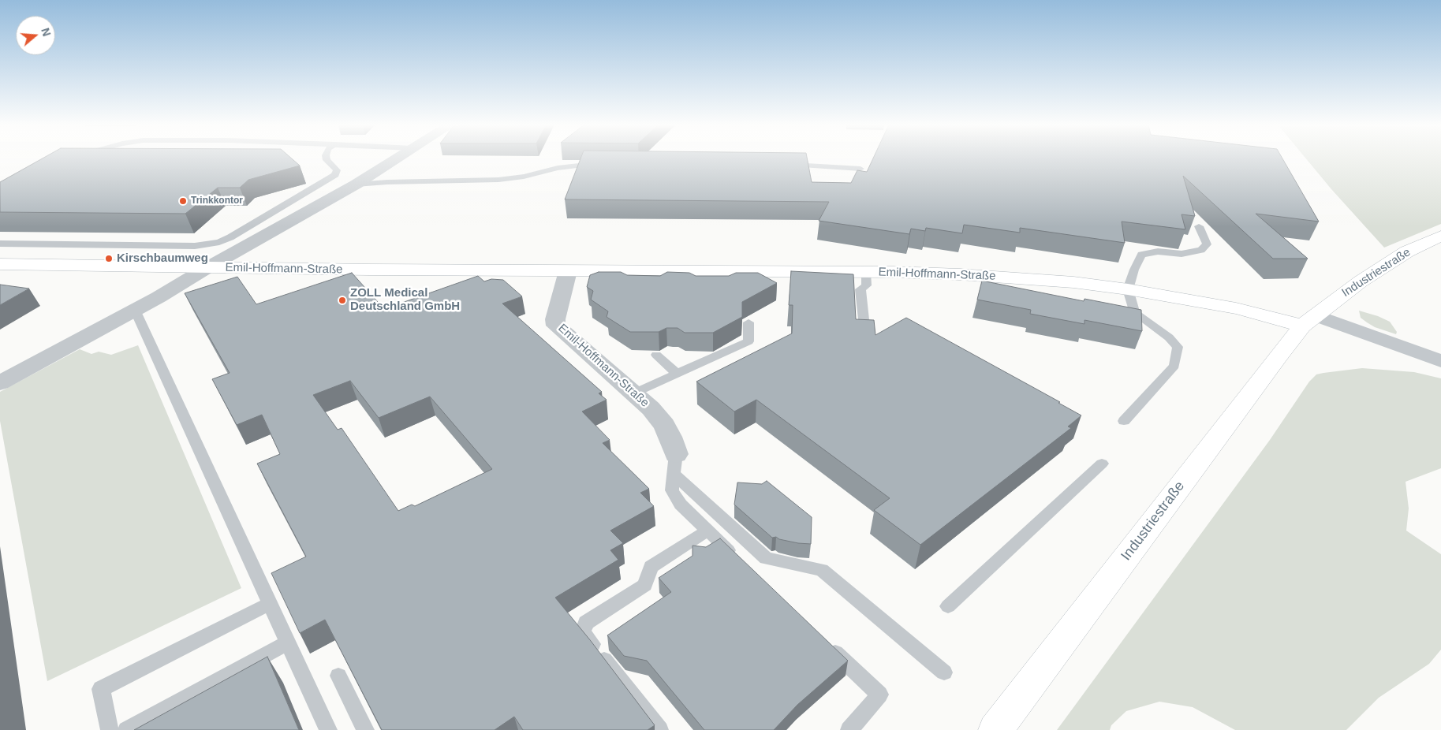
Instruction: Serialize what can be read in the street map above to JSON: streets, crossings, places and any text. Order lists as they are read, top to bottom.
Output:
{
  "streets": {
    "street": ["Emil-Hoffmann-Straße", "Industriestraße"]
  },
  "crossings": [
    ["Emil-Hoffmann-Straße", "Industriestraße"]
  ],
  "places": ["Trinkkontor", "Kirschbaumweg", "ZOLL Medical Deutschland GmbH"],
  "north": "right"
}
